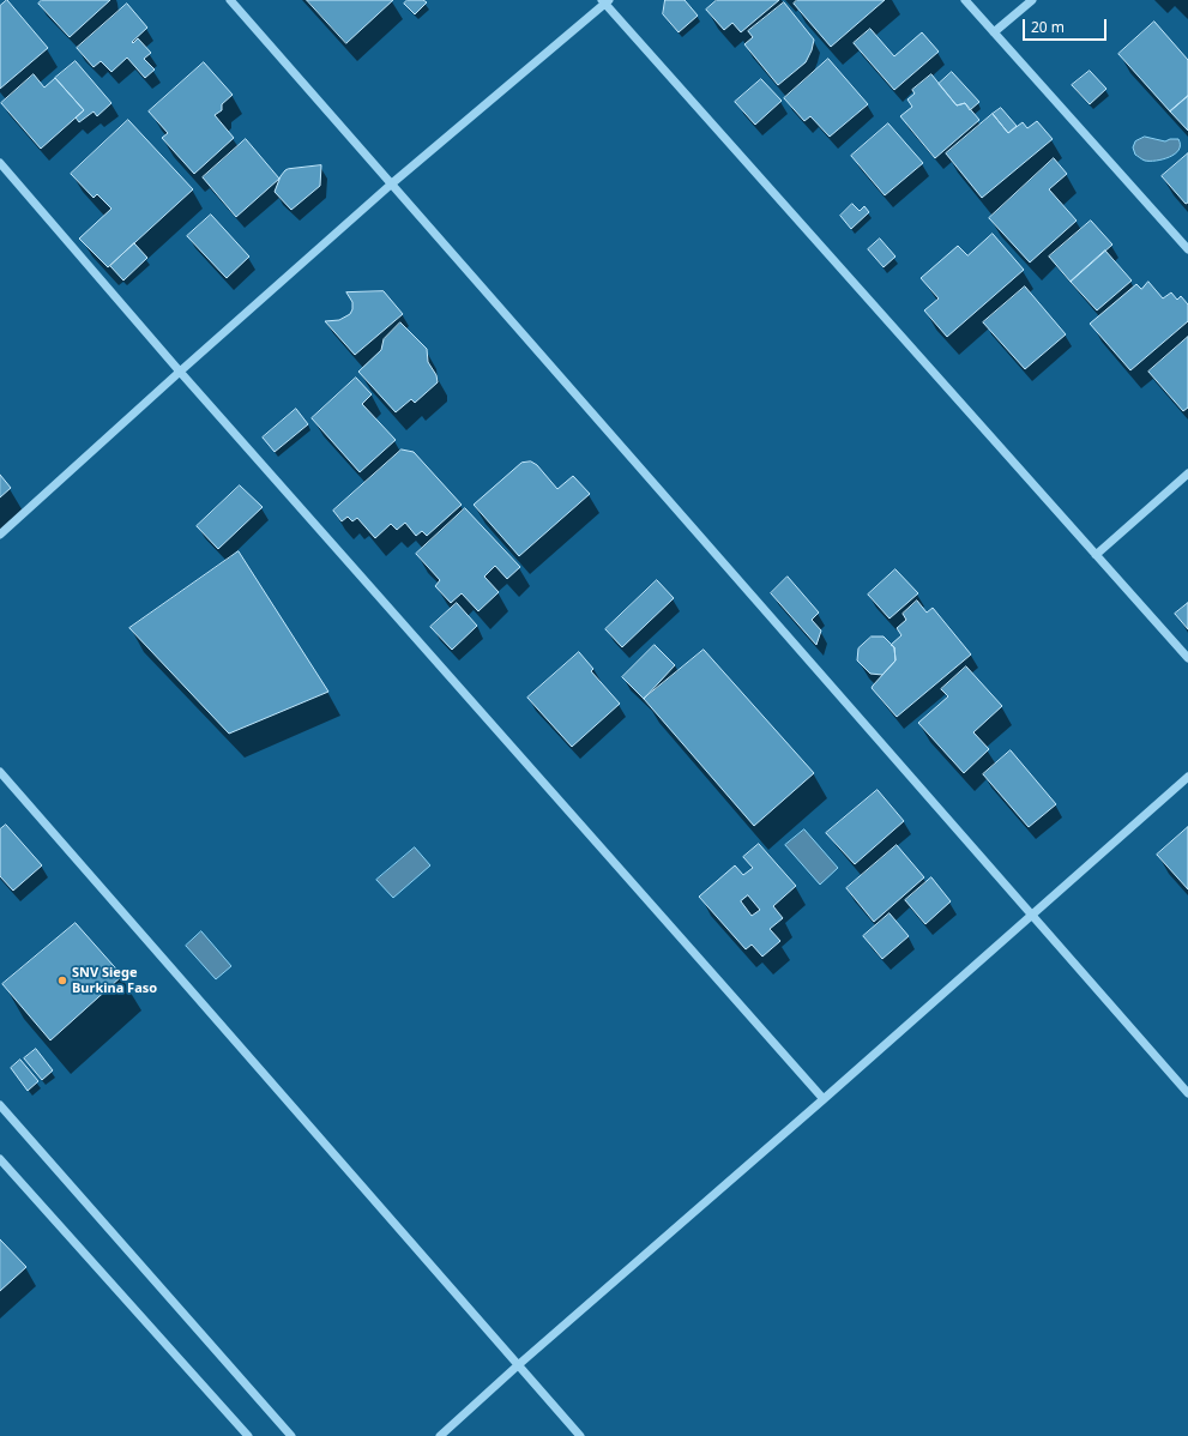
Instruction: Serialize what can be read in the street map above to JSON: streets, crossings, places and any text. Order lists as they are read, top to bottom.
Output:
{
  "places": ["SNV Siege Burkina Faso"],
  "scale_bar": "20 m"
}
